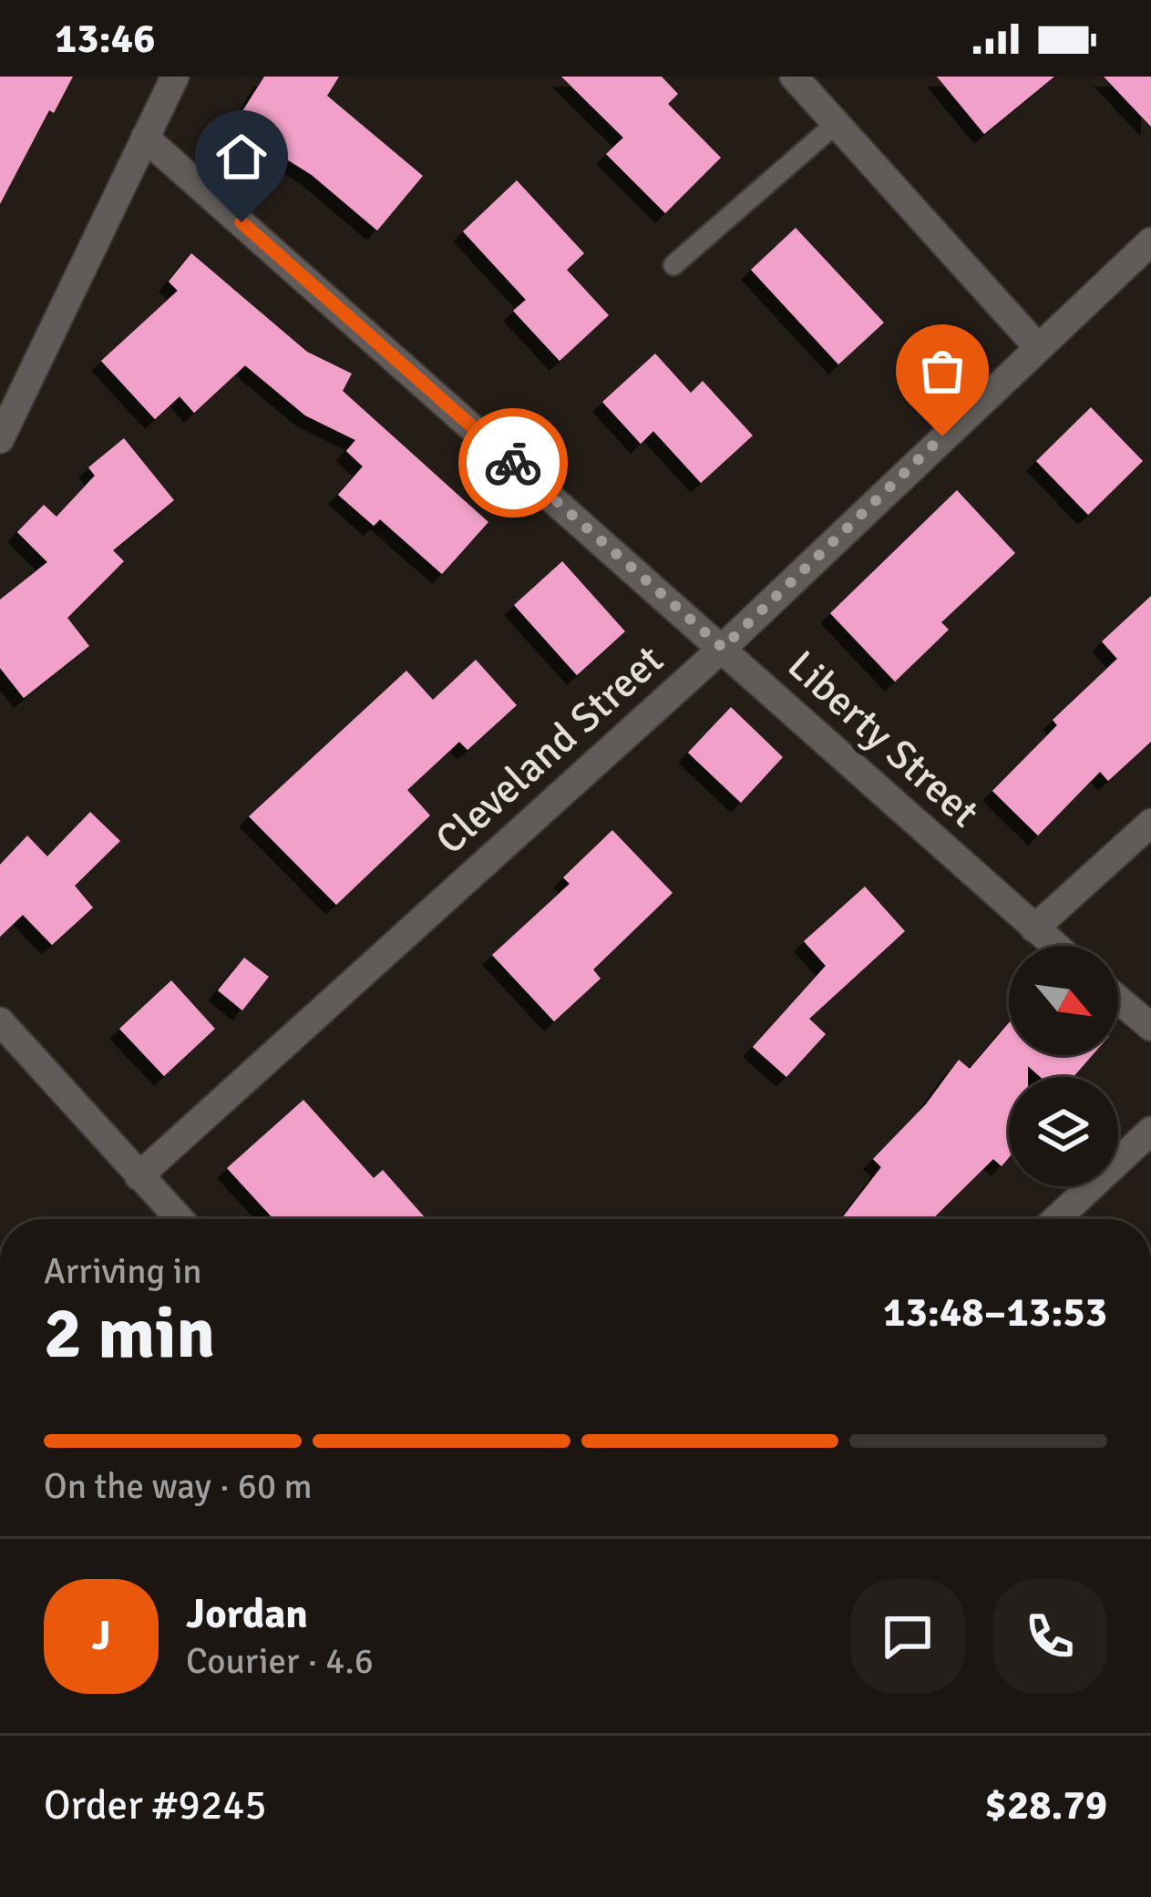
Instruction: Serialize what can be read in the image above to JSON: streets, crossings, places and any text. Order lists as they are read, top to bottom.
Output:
{
  "streets": {
    "street": ["Liberty Street", "Cleveland Street"]
  },
  "crossings": [
    ["Liberty Street", "Cleveland Street"]
  ],
  "north": "bottom right",
  "page": {
    "status": "13:46",
    "heading": ["2 min", "Arriving in", "13:48–13:53"],
    "panel": [
      "Jordan",
      "Courier · 4.6",
      "Order #9245",
      "$28.79"
    ],
    "bar": "On the way · 60 m",
    "round": "J"
  }
}
